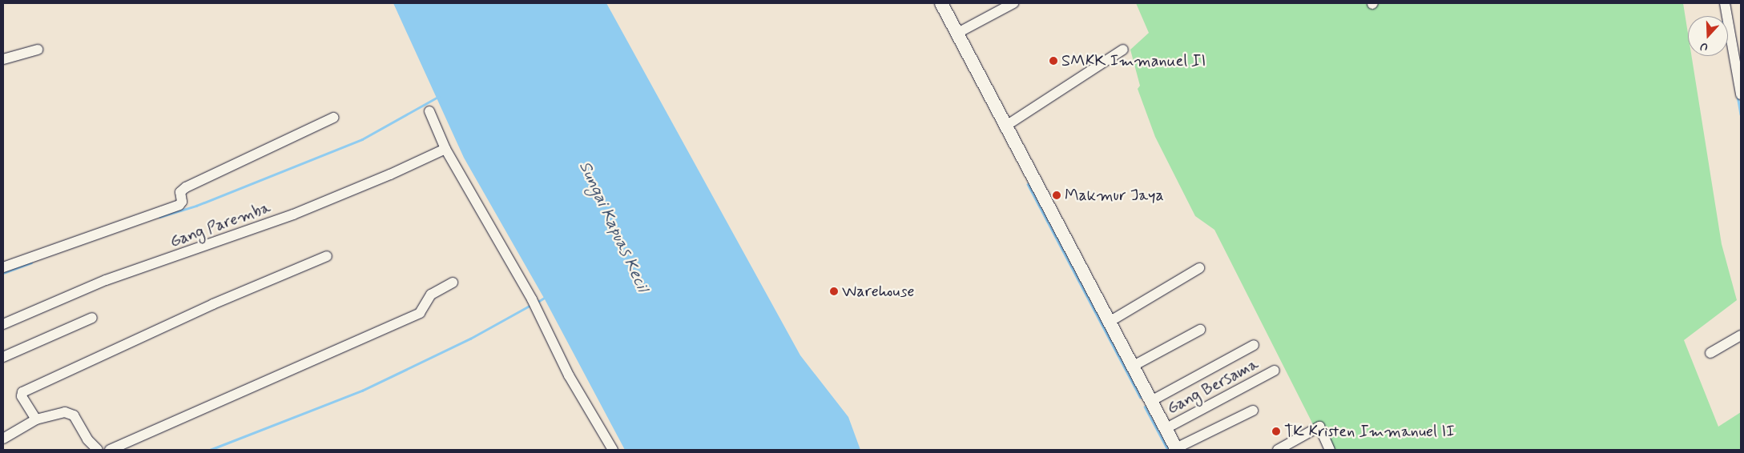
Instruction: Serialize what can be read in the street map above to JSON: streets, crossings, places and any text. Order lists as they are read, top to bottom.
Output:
{
  "streets": {
    "street": ["Gang Paremba", "Gang Bersama"]
  },
  "water": ["Sungai Kapuas Kecil"],
  "places": [
    "SMKK Immanuel II",
    "Makmur Jaya",
    "Warehouse",
    "TK Kristen Immanuel II"
  ],
  "north": "bottom"
}
